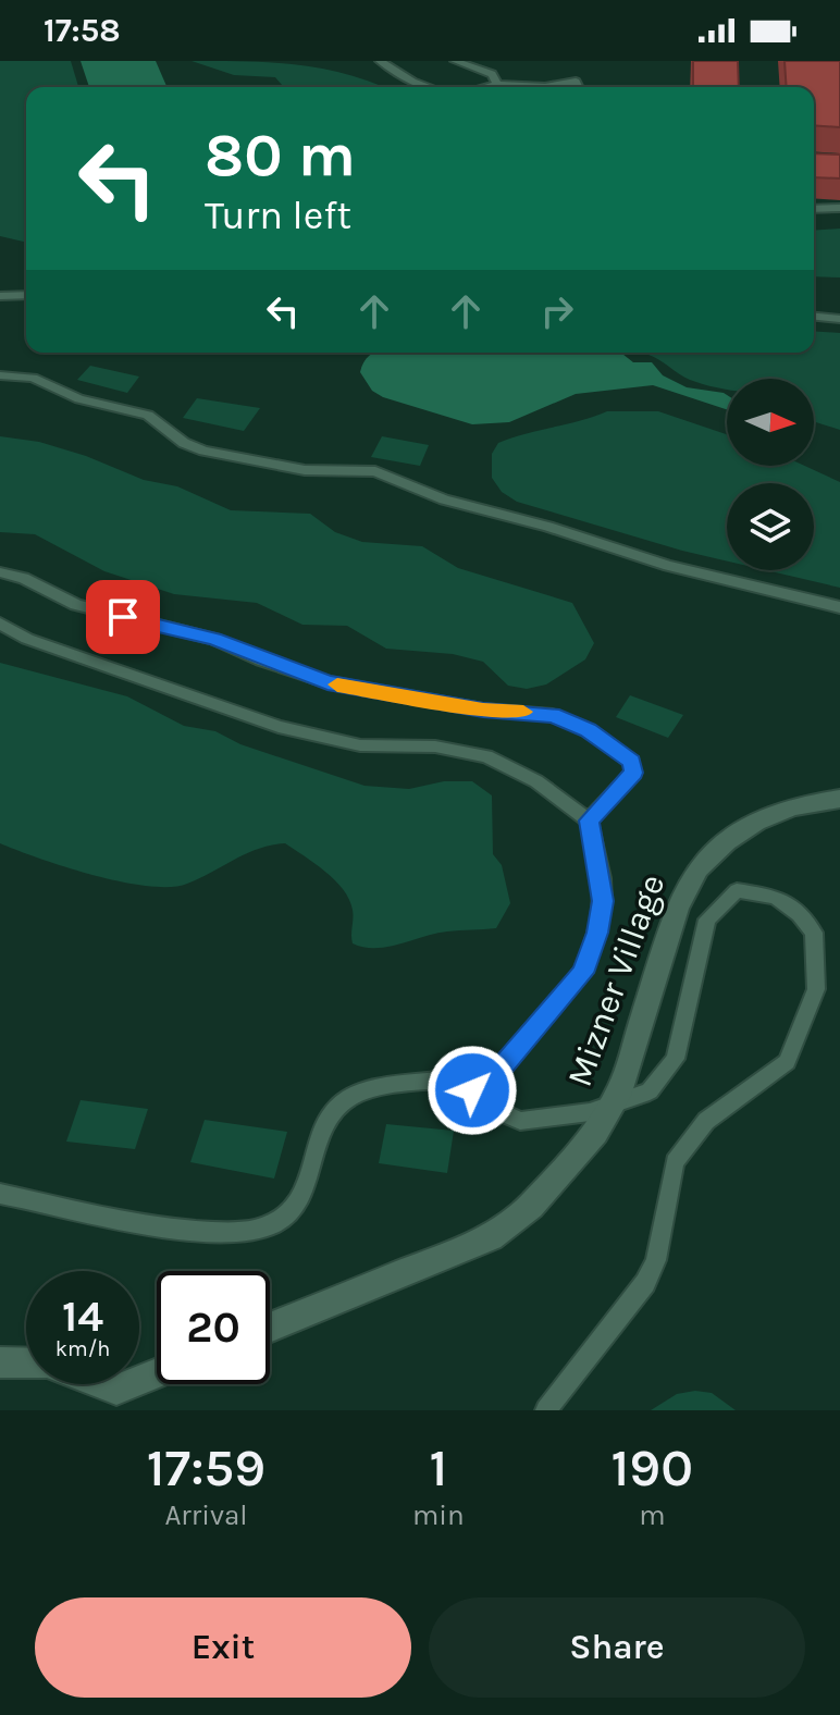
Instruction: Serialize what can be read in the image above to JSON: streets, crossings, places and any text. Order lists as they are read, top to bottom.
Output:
{
  "streets": {
    "street": ["Mizner Village"]
  },
  "north": "right",
  "page": {
    "status": "17:58",
    "turn": ["80 m", "Turn left"],
    "speed": "14 km/h",
    "limit": "20",
    "eta": [
      "17:59",
      "Arrival",
      "1",
      "min",
      "190",
      "m"
    ],
    "buttons": ["Exit", "Share"]
  }
}
